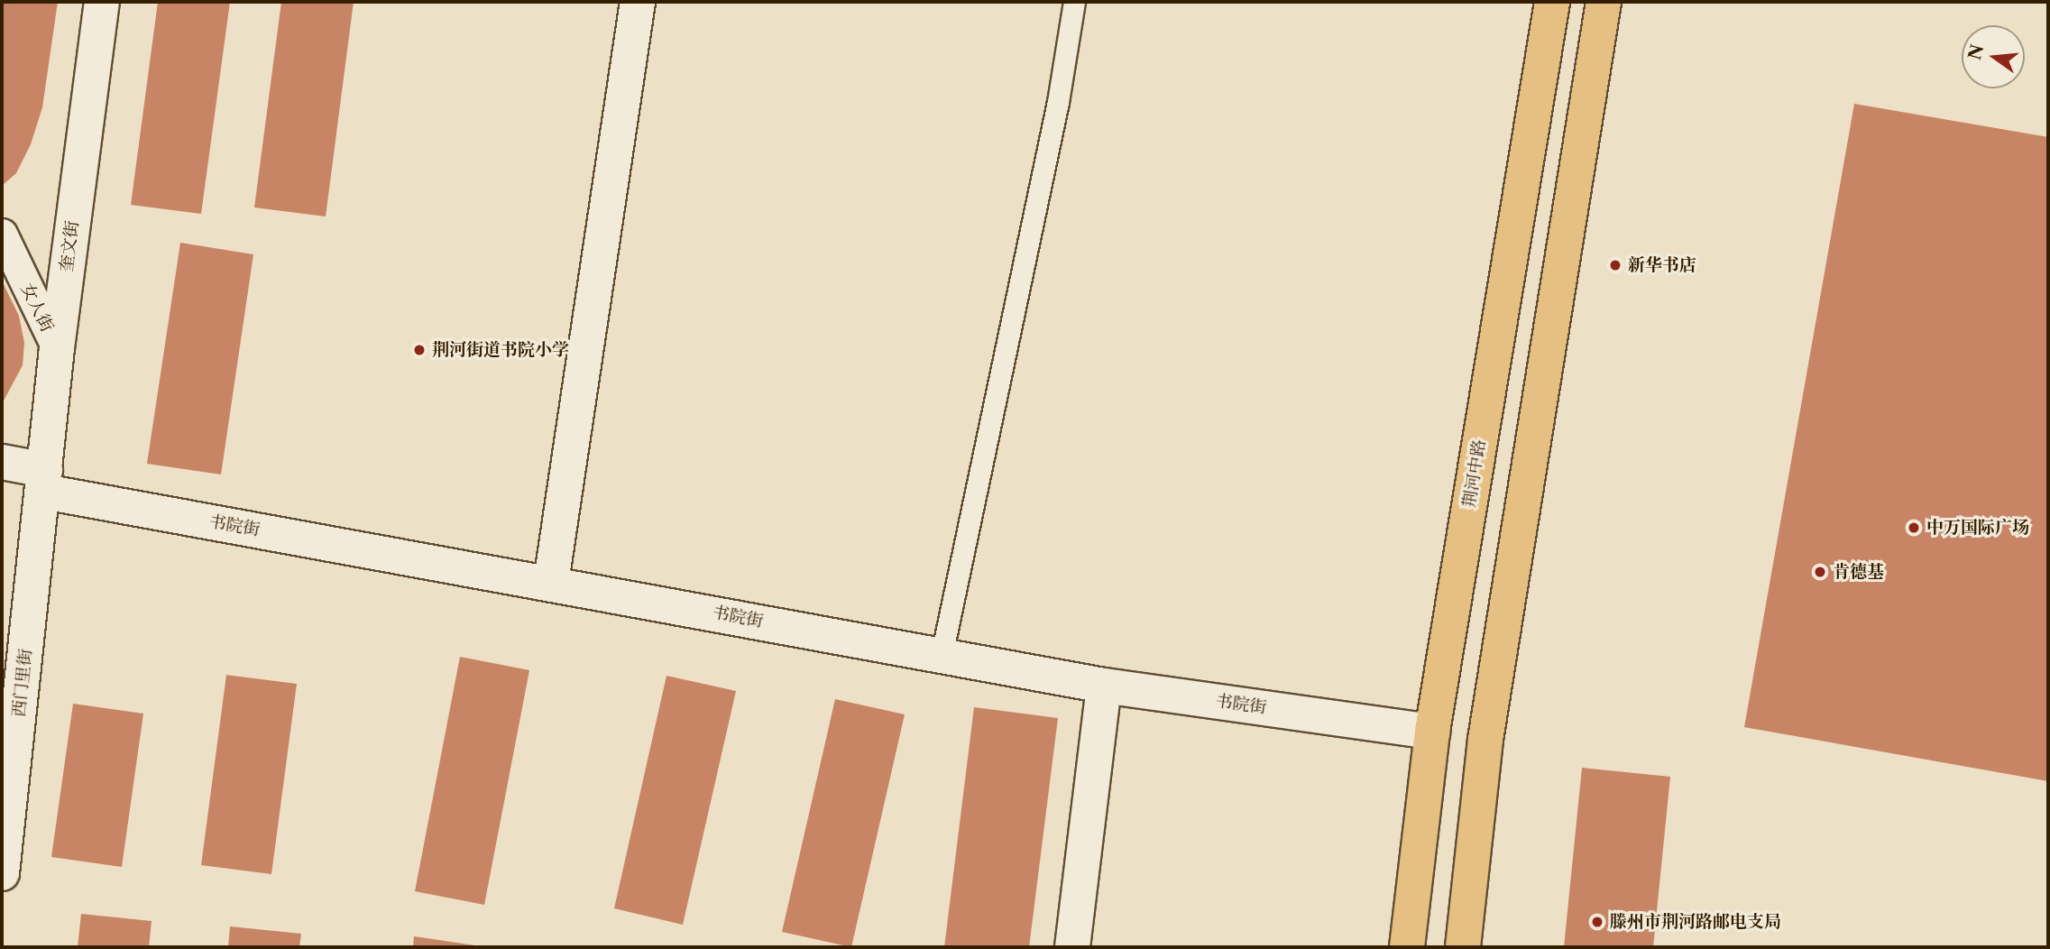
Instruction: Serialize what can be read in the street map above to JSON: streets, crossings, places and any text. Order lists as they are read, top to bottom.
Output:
{
  "streets": {
    "main road": ["荆河中路"],
    "street": [
      "奎文街",
      "女人街",
      "书院街",
      "西门里街"
    ]
  },
  "crossings": [
    ["奎文街", "女人街"],
    ["奎文街", "书院街"],
    ["奎文街", "西门里街"],
    ["荆河中路", "书院街"],
    ["书院街", "西门里街"]
  ],
  "places": [
    "新华书店",
    "荆河街道书院小学",
    "中万国际广场",
    "肯德基",
    "滕州市荆河路邮电支局"
  ],
  "north": "left"
}
